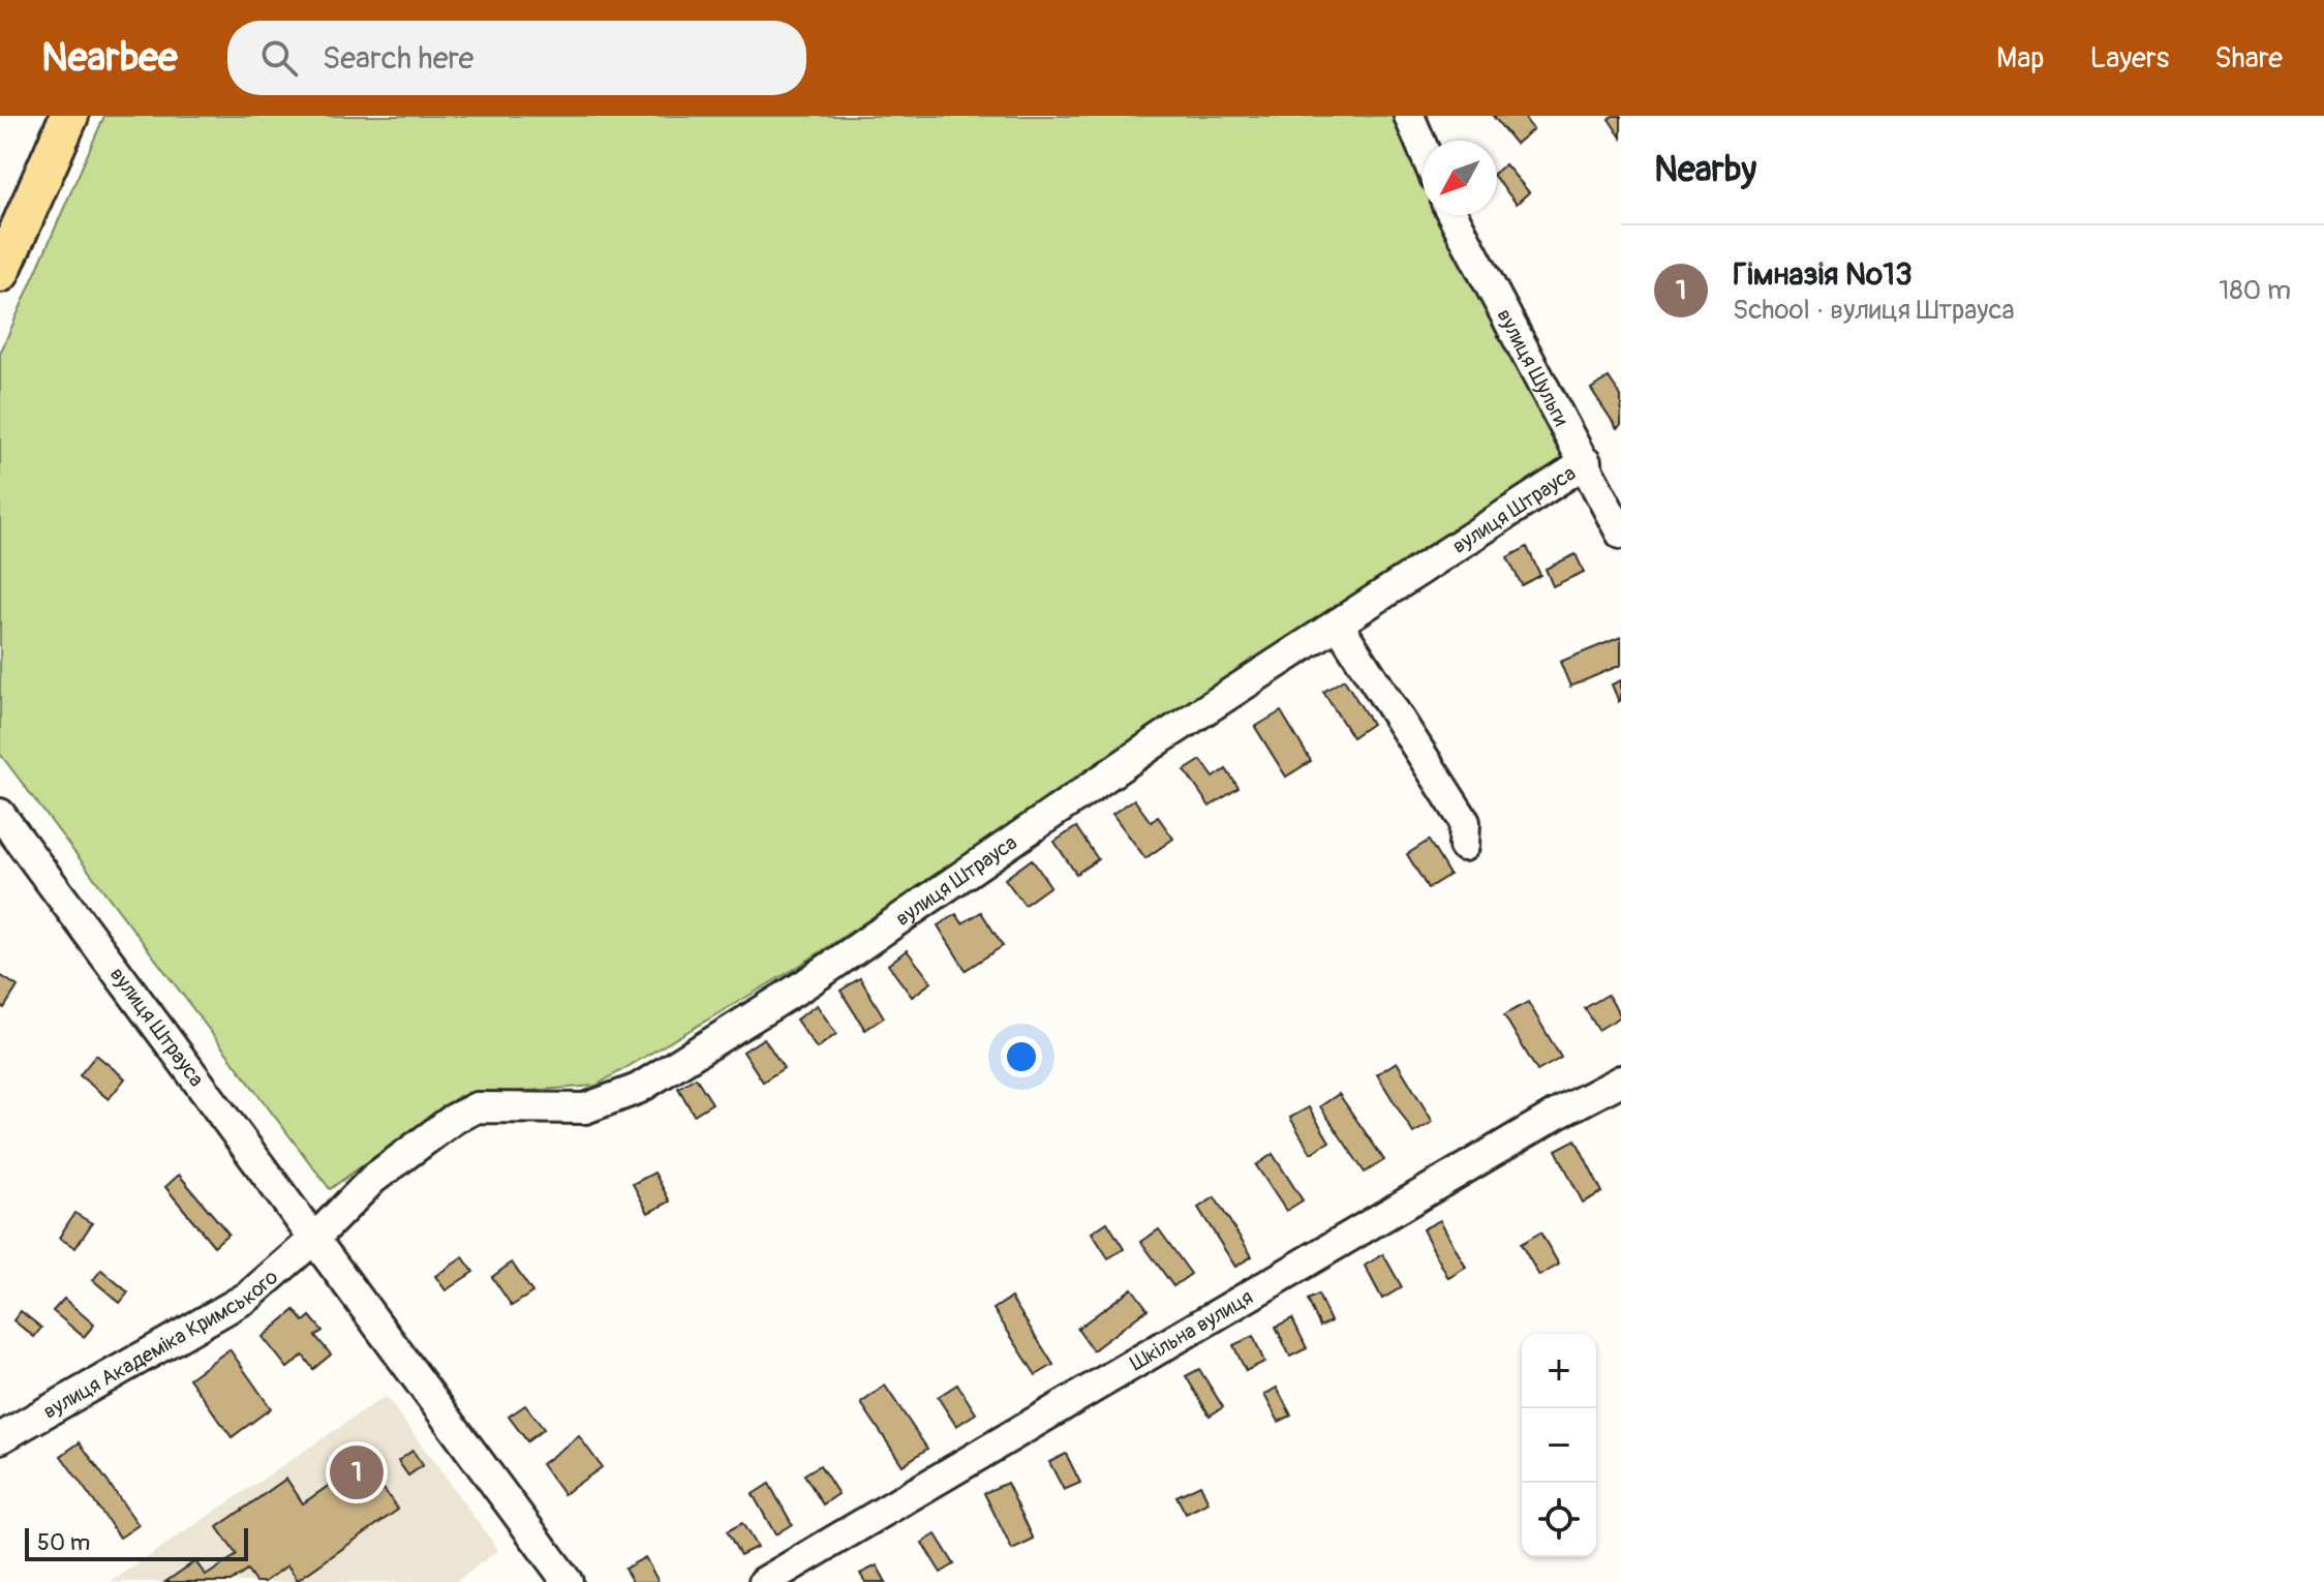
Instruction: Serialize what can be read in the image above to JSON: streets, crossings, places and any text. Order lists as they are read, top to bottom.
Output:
{
  "streets": {
    "street": [
      "вулиця Шульги",
      "вулиця Штрауса",
      "Шкільна вулиця",
      "вулиця Академіка Кримського"
    ]
  },
  "crossings": [
    ["вулиця Шульги", "вулиця Штрауса"],
    ["вулиця Штрауса", "вулиця Академіка Кримського"]
  ],
  "scale_bar": "50 m",
  "north": "bottom left",
  "page": {
    "header": "Nearbee",
    "search": "Search here",
    "nav": ["Map", "Layers", "Share"],
    "heading": "Nearby",
    "list": [
      {
        "mark": "1",
        "name": "Гімназія №13",
        "note": "School · вулиця Штрауса",
        "value": "180 m"
      }
    ],
    "map_buttons": ["+", "−"],
    "pins": "1",
    "scale": "50 m"
  }
}
